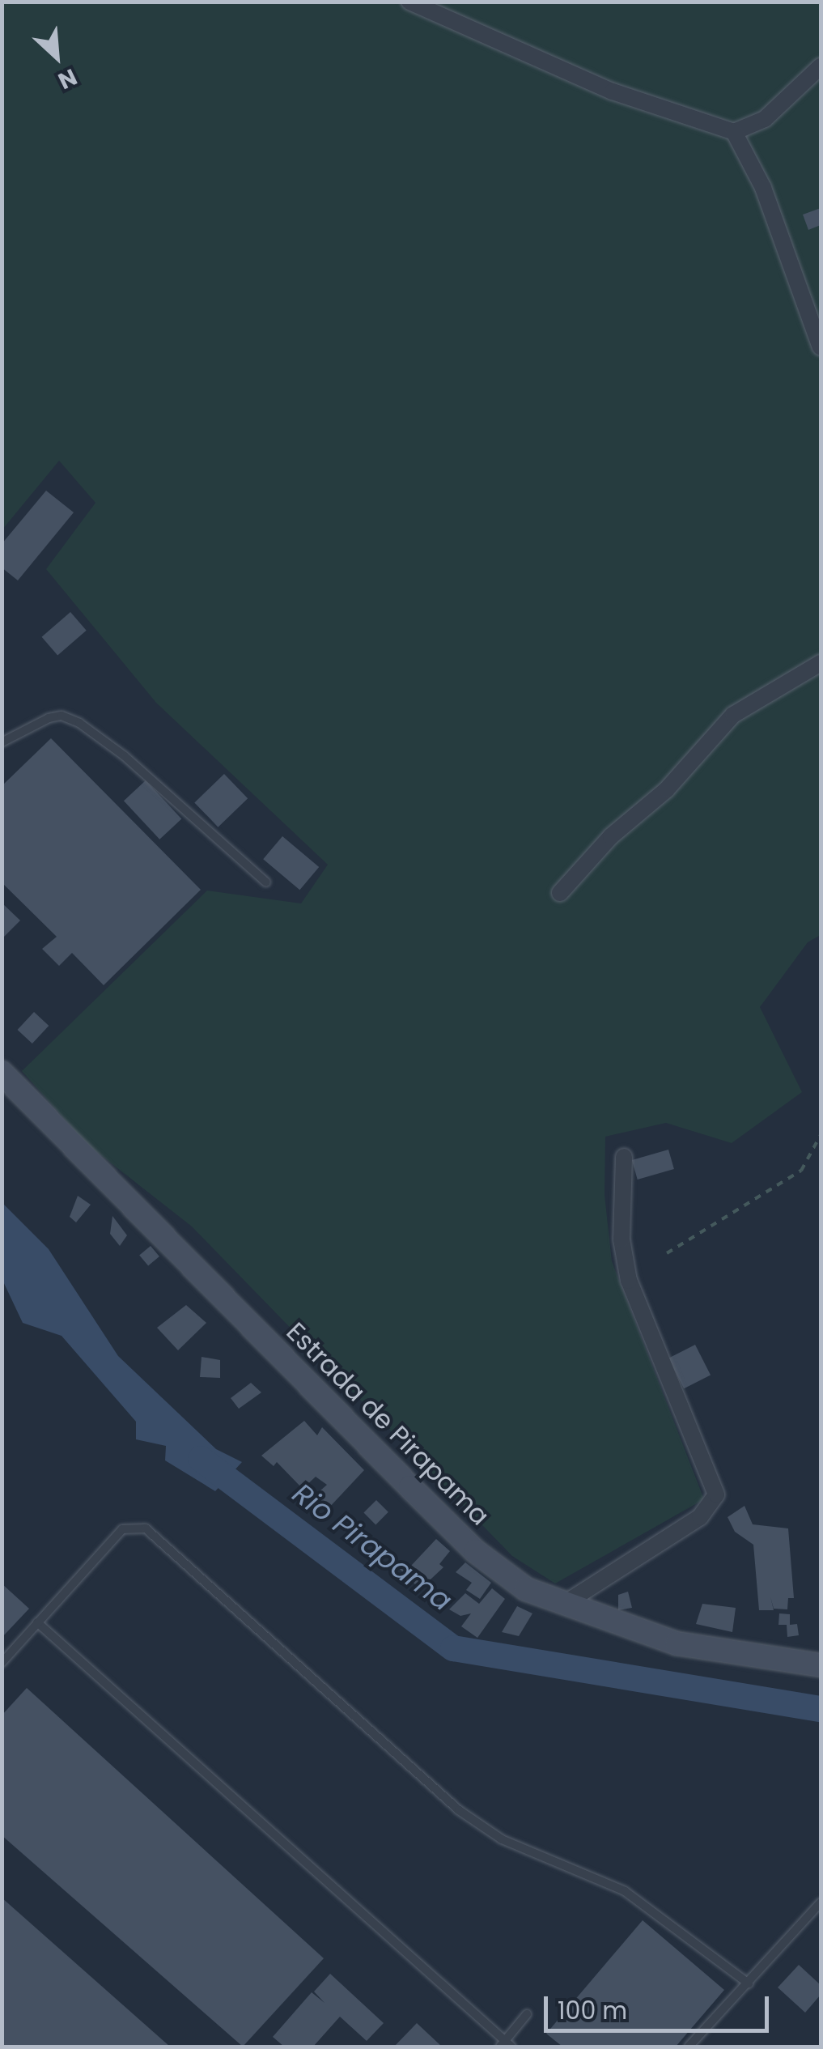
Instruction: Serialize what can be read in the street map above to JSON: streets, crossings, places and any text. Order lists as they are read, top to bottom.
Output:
{
  "streets": {
    "main road": ["Estrada de Pirapama"]
  },
  "water": ["Rio Pirapama"],
  "scale_bar": "100 m",
  "north": "bottom right"
}
